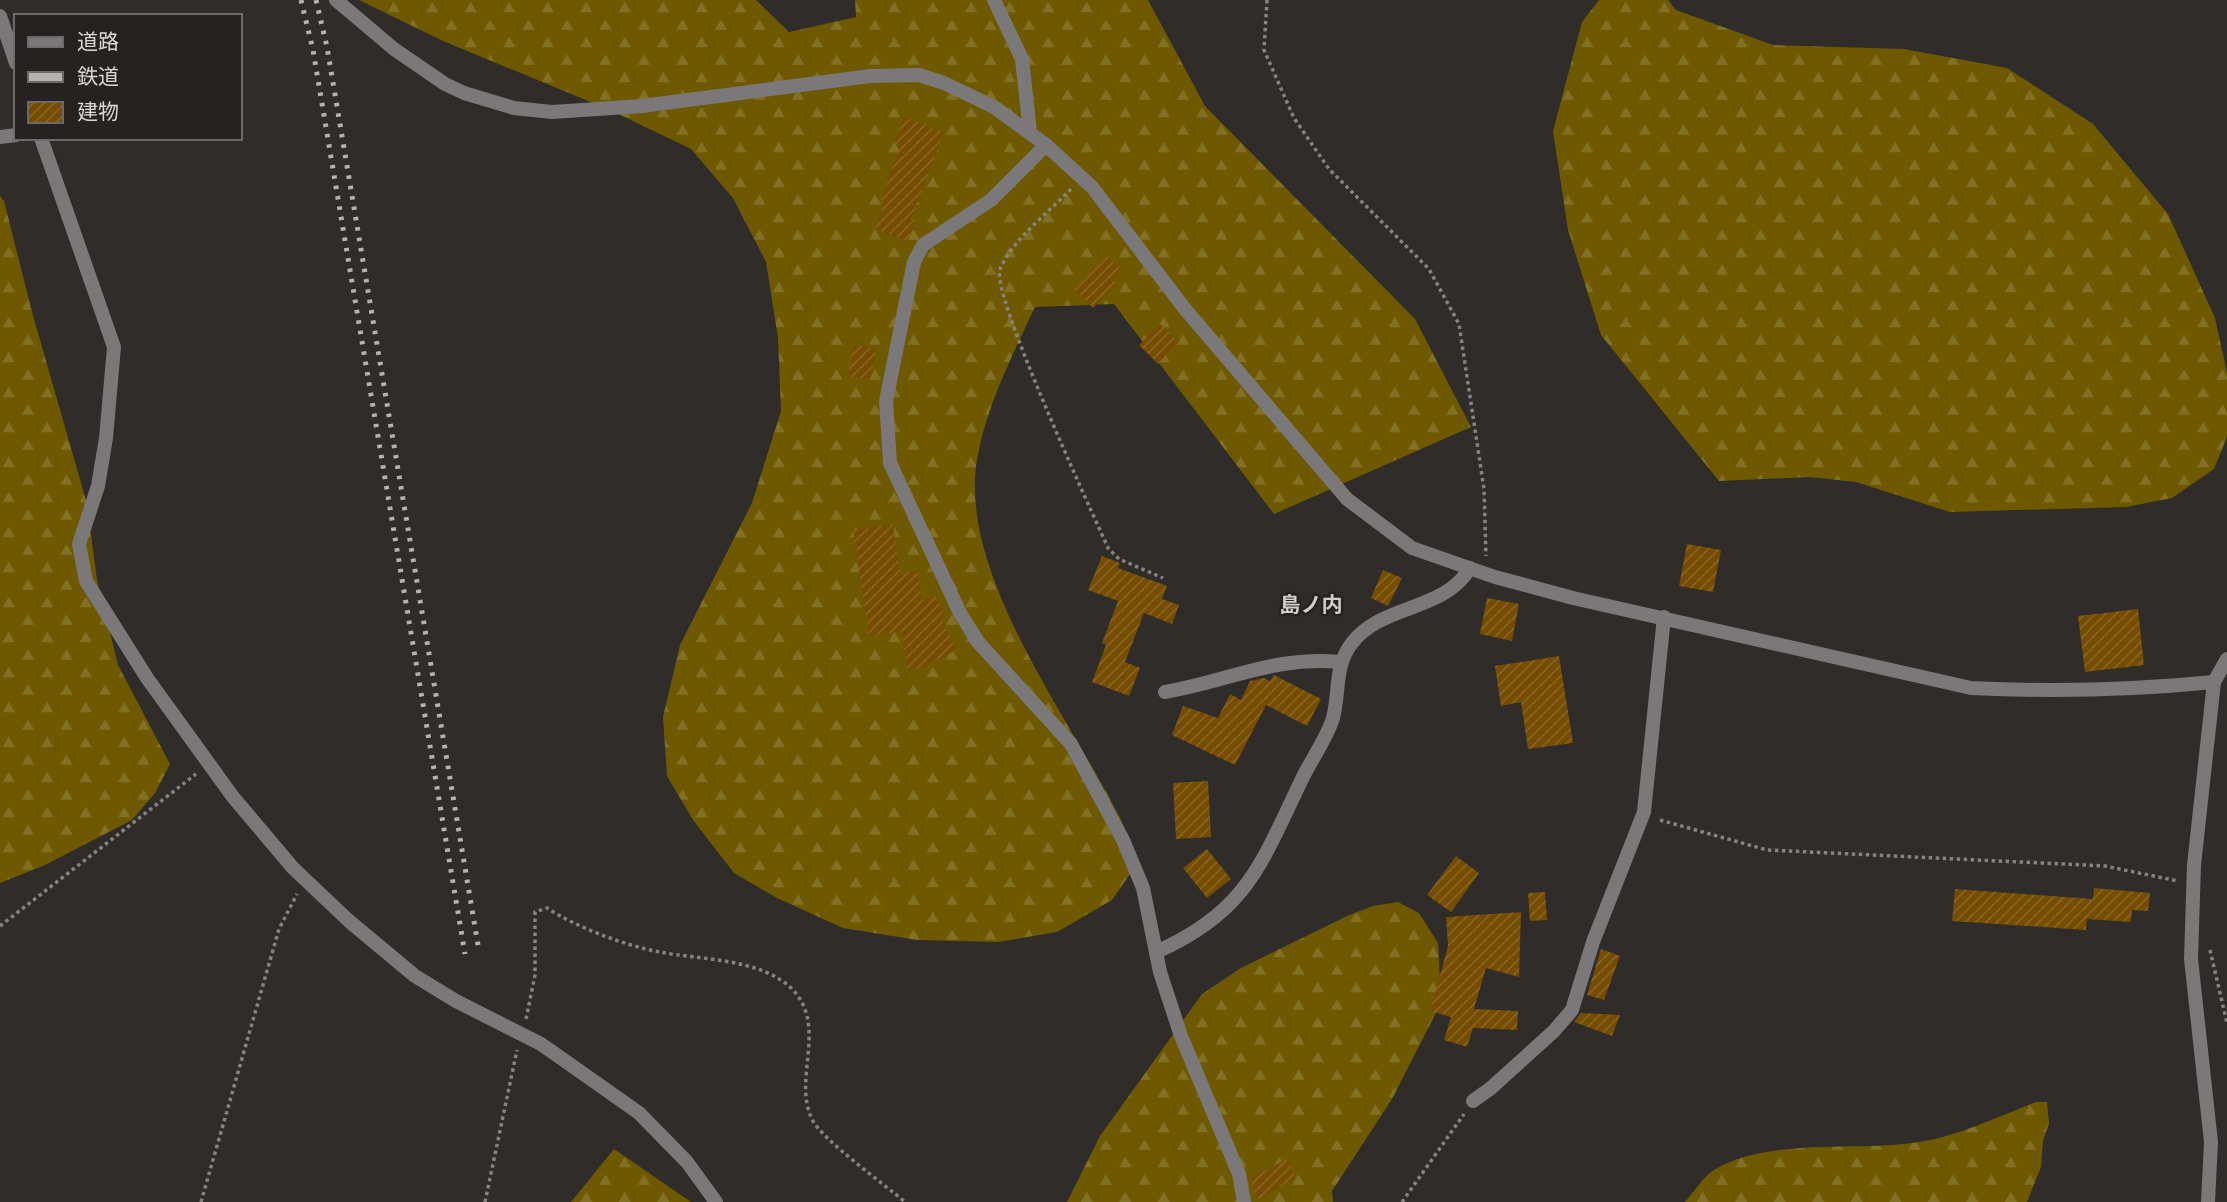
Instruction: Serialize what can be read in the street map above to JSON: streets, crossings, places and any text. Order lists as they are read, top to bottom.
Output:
{
  "districts": ["島ノ内"],
  "legend": ["道路", "鉄道", "建物"]
}
